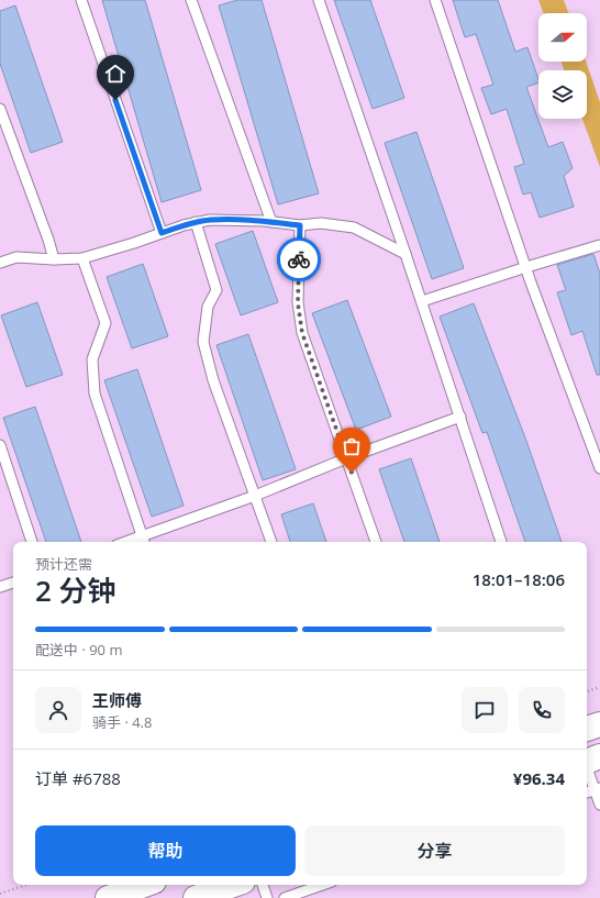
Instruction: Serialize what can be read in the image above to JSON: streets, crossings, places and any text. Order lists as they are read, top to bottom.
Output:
{
  "north": "right",
  "page": {
    "heading": ["2 分钟", "预计还需", "18:01–18:06"],
    "panel": [
      "王师傅",
      "骑手 · 4.8",
      "订单 #6788",
      "¥96.34"
    ],
    "bar": "配送中 · 90 m",
    "buttons": ["帮助", "分享"]
  }
}
